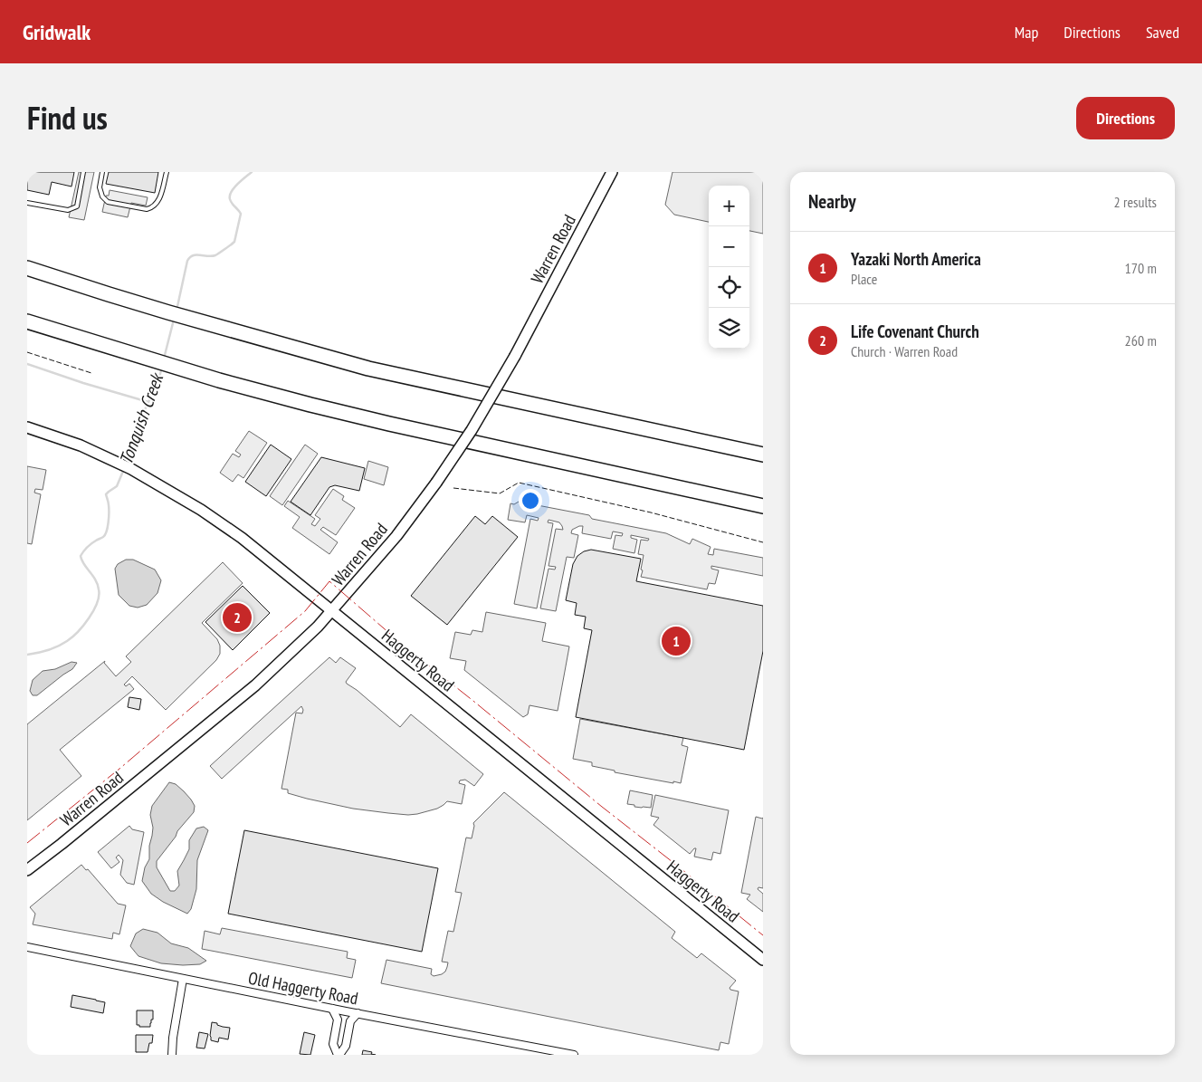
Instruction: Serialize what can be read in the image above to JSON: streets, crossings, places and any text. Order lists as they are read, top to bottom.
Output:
{
  "streets": {
    "main road": ["Warren Road", "Haggerty Road"],
    "street": ["Old Haggerty Road"]
  },
  "crossings": [
    ["Warren Road", "Haggerty Road"]
  ],
  "water": ["Tonquish Creek"],
  "page": {
    "header": "Gridwalk",
    "nav": ["Map", "Directions", "Saved"],
    "title": "Find us",
    "buttons": "Directions",
    "heading": ["Nearby", "2 results"],
    "map_buttons": ["+", "−"],
    "list": [
      {
        "mark": "1",
        "name": "Yazaki North America",
        "note": "Place",
        "value": "170 m"
      },
      {
        "mark": "2",
        "name": "Life Covenant Church",
        "note": "Church · Warren Road",
        "value": "260 m"
      }
    ],
    "pins": ["2", "1"]
  }
}
